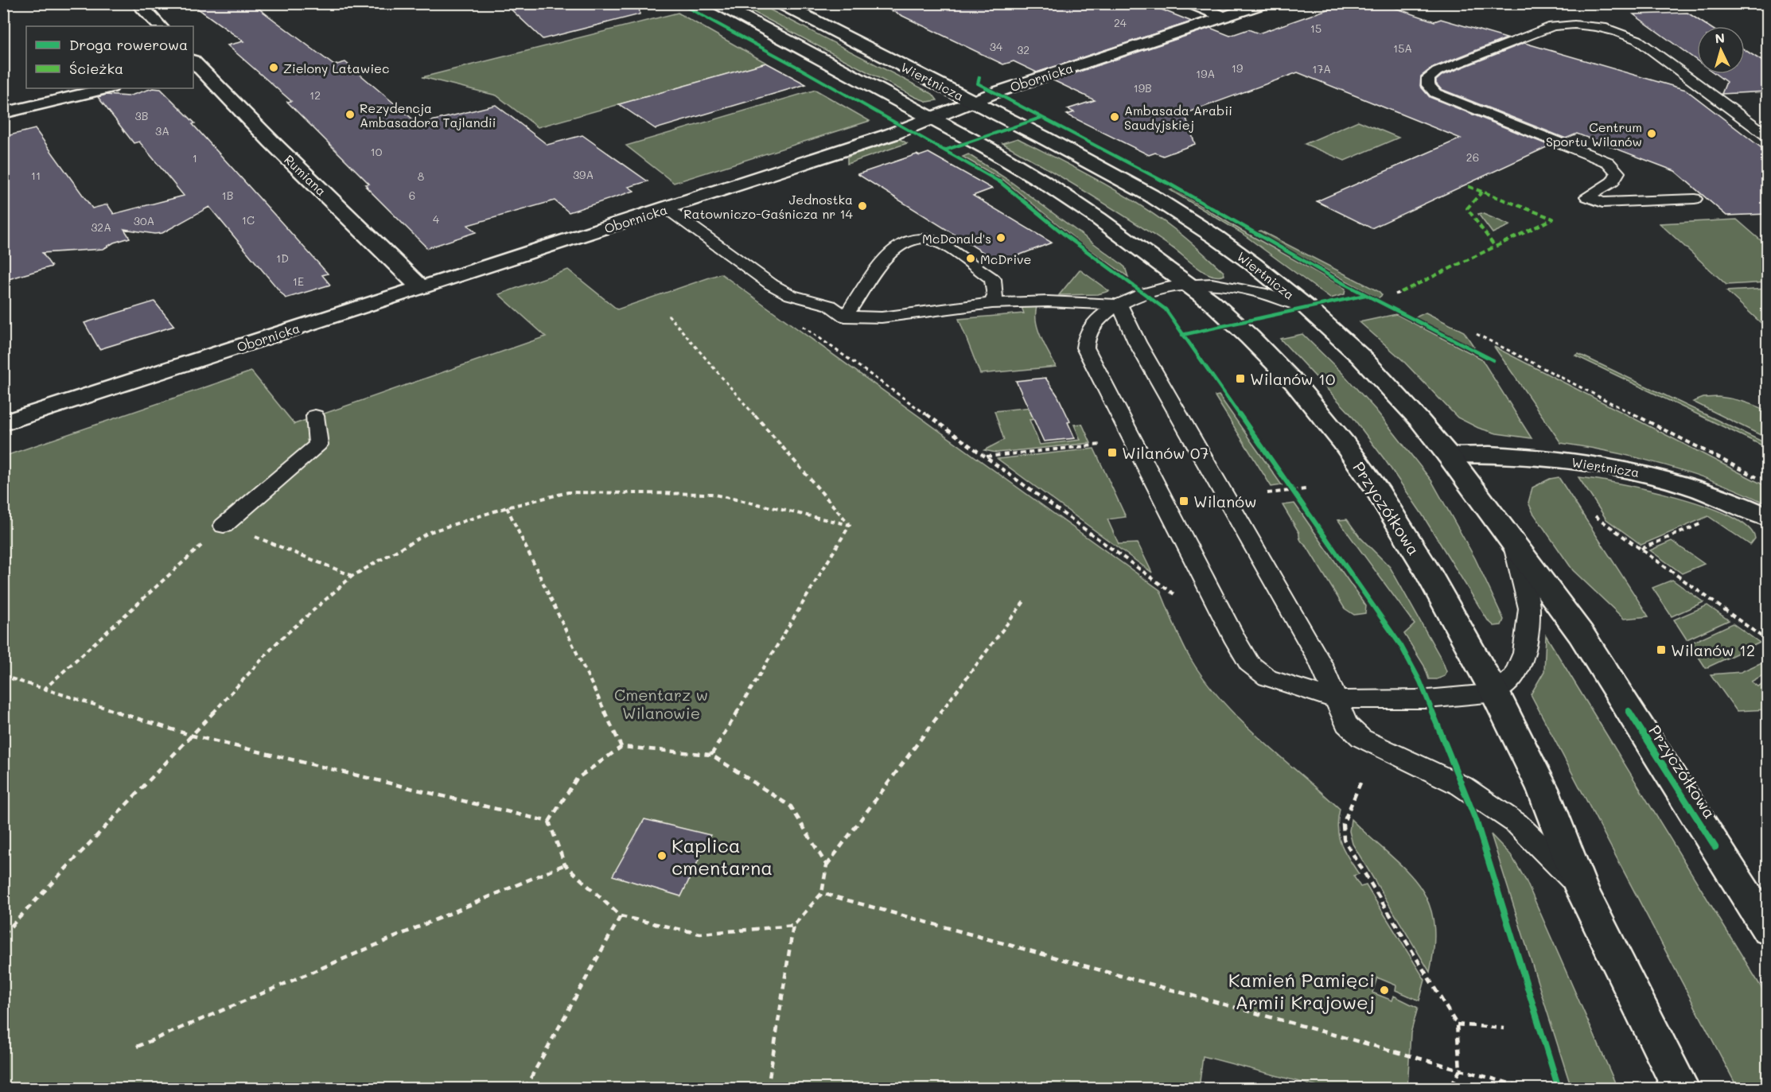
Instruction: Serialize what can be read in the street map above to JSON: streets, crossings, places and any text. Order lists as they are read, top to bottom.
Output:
{
  "streets": {
    "main road": [
      "Obornicka",
      "Wiertnicza",
      "Rumiana",
      "Przyczółkowa"
    ]
  },
  "crossings": [
    ["Obornicka", "Wiertnicza"],
    ["Obornicka", "Rumiana"],
    ["Wiertnicza", "Przyczółkowa"]
  ],
  "parks": ["Cmentarz w Wilanowie"],
  "places": {
    "other": [
      "Zielony Latawiec",
      "Rezydencja Ambasadora Tajlandii",
      "Ambasada Arabii Saudyjskiej",
      "Centrum Sportu Wilanów",
      "Jednostka Ratowniczo-Gaśnicza nr 14",
      "McDonald's",
      "McDrive",
      "Kaplica cmentarna",
      "Kamień Pamięci Armii Krajowej"
    ],
    "transit": [
      "Wilanów 10",
      "Wilanów 07",
      "Wilanów",
      "Wilanów 12"
    ]
  },
  "house_numbers": [
    "24",
    "15",
    "34",
    "15A",
    "32",
    "19",
    "17A",
    "19A",
    "19B",
    "12",
    "3B",
    "3A",
    "10",
    "26",
    "1",
    "39A",
    "11",
    "8",
    "1B",
    "6",
    "4",
    "1C",
    "30A",
    "32A",
    "1D",
    "1E"
  ],
  "legend": ["Droga rowerowa", "Ścieżka"],
  "north": "top"
}
